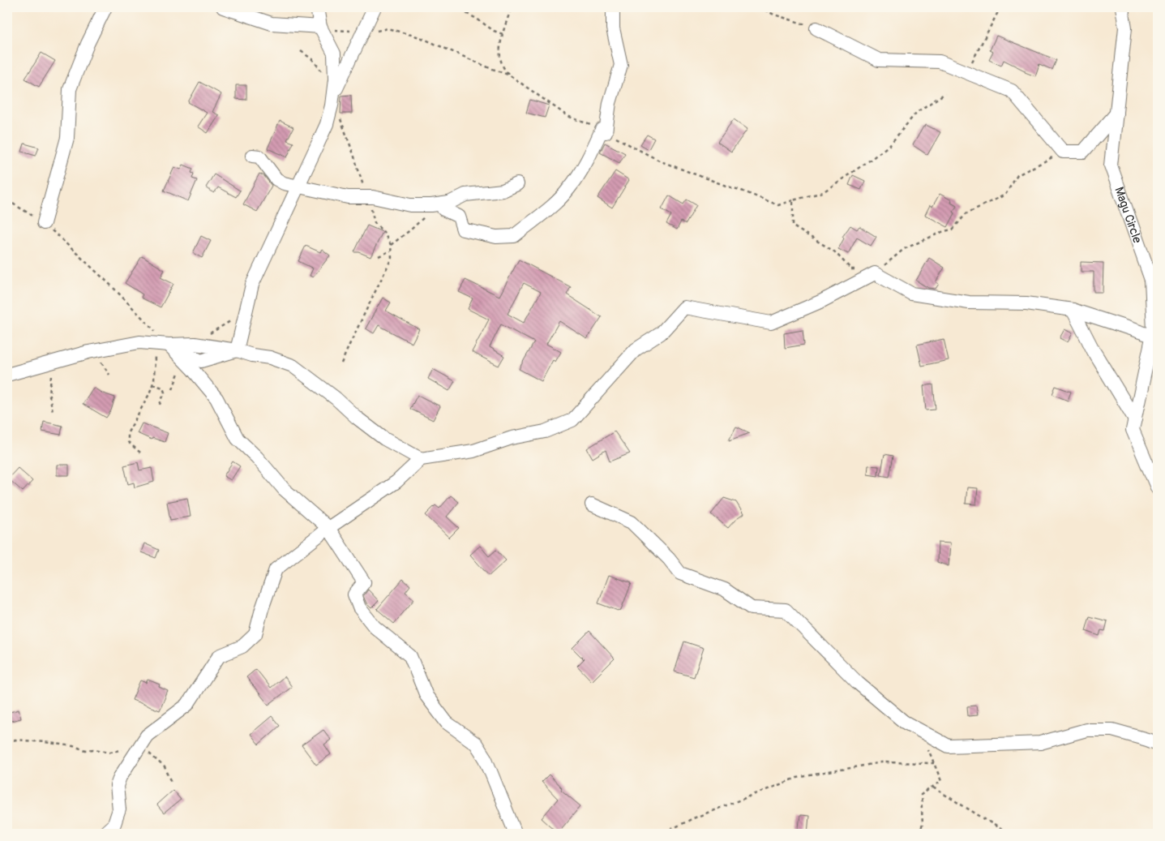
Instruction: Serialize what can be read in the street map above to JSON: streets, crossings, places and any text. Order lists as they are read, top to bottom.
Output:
{
  "streets": {
    "street": ["Magu Circle"]
  }
}
